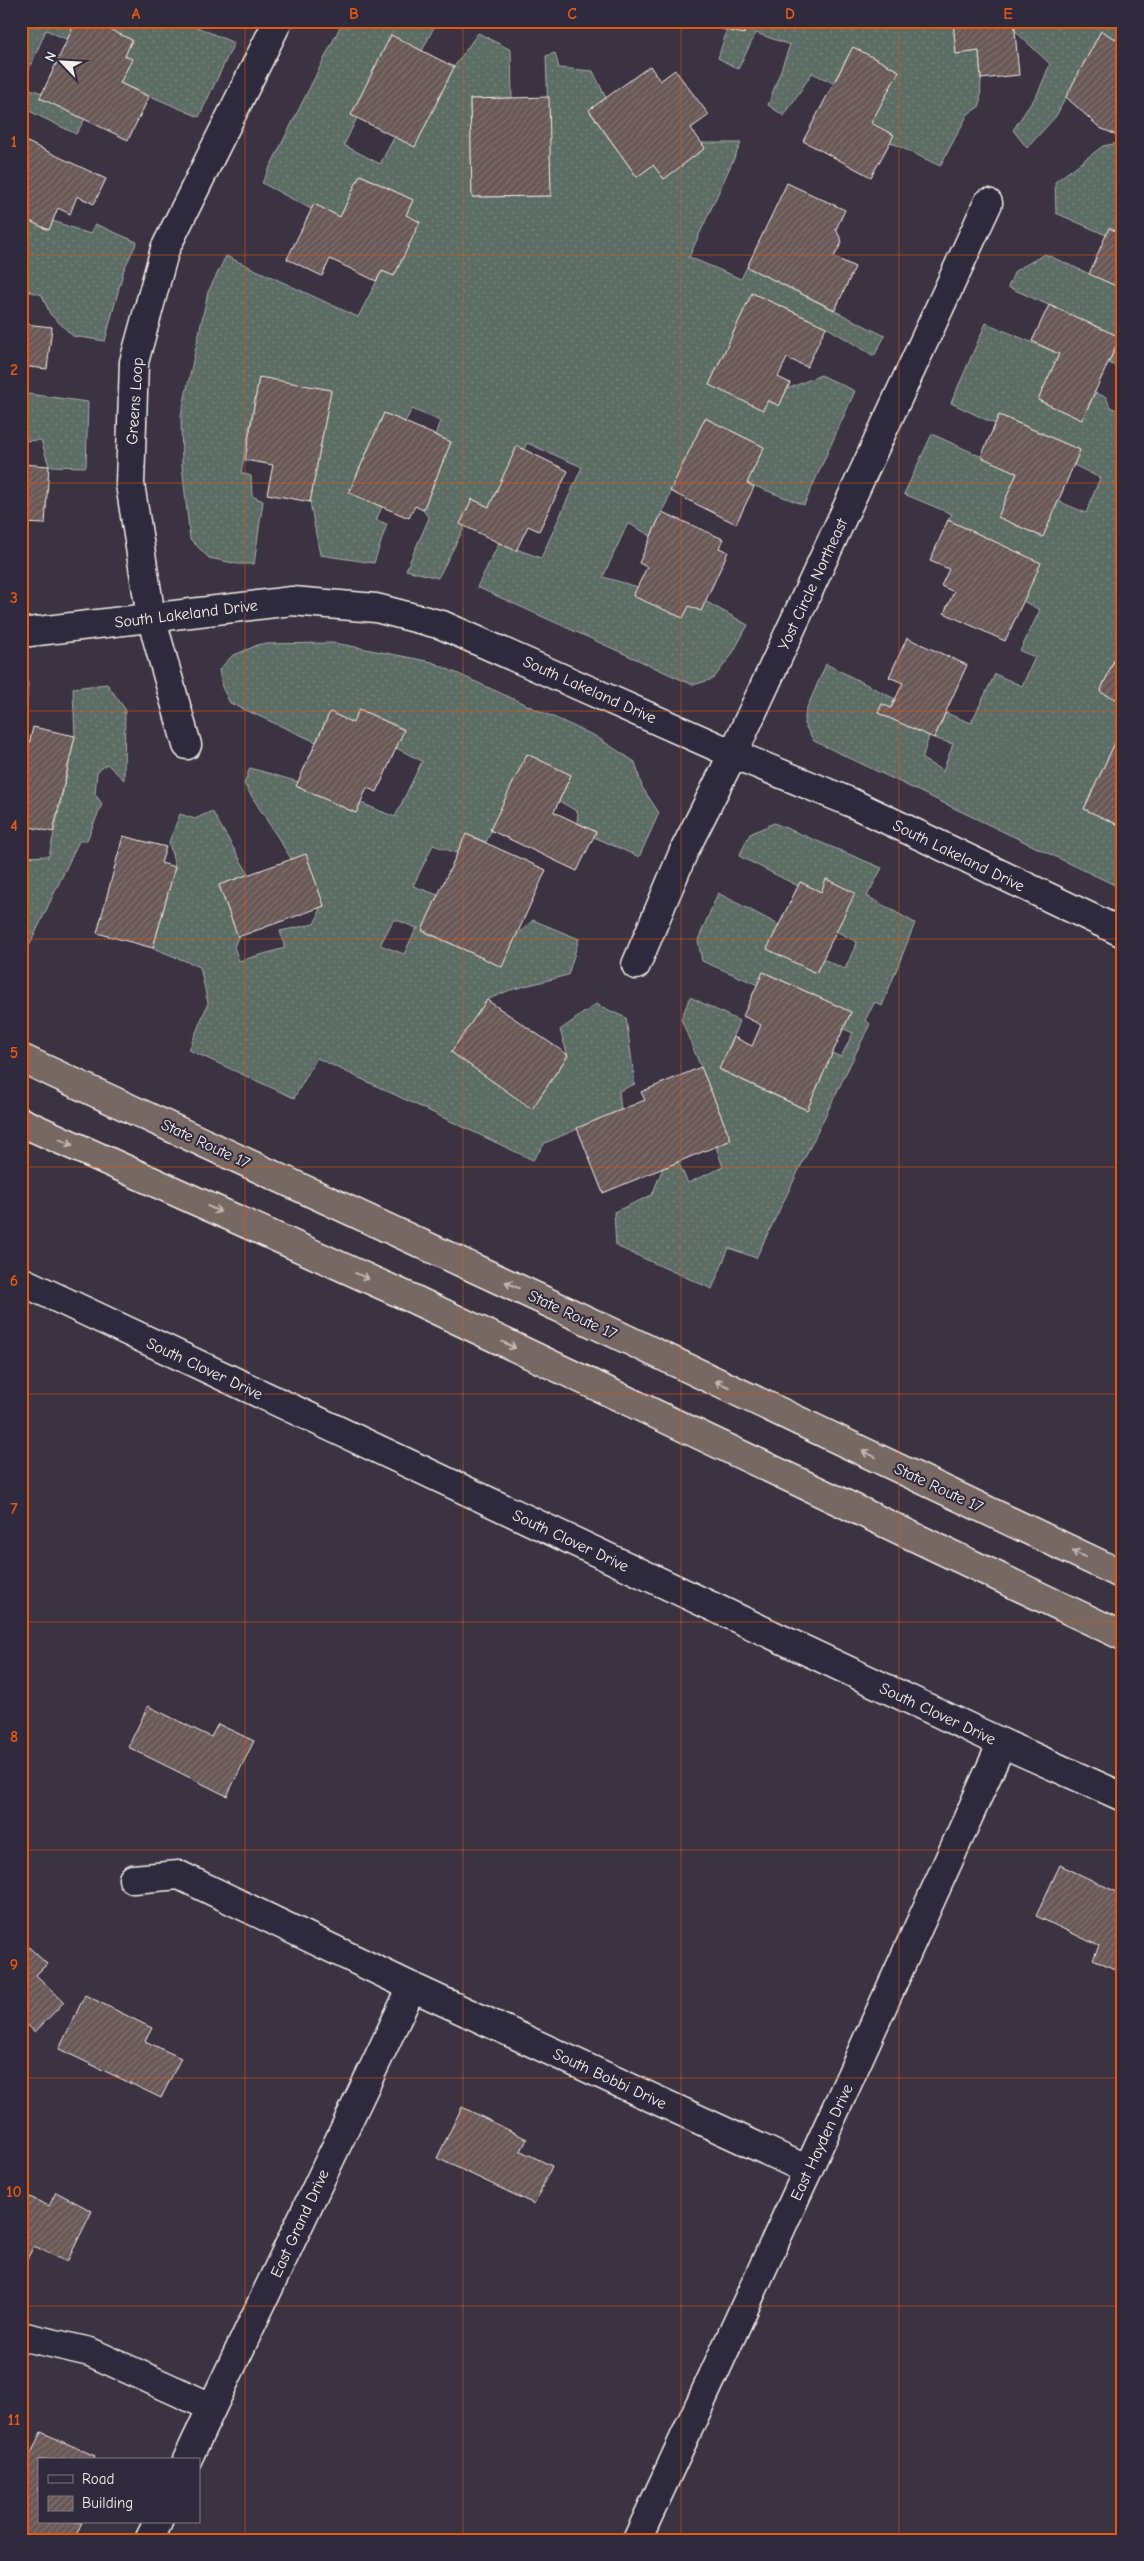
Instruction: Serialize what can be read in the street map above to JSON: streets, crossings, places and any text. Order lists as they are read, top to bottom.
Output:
{
  "streets": {
    "highway": ["State Route 17"],
    "street": [
      "Greens Loop",
      "Yost Circle Northeast",
      "South Lakeland Drive",
      "South Clover Drive",
      "South Bobbi Drive",
      "East Hayden Drive",
      "East Grand Drive"
    ]
  },
  "crossings": [
    ["Greens Loop", "South Lakeland Drive"],
    ["Yost Circle Northeast", "South Lakeland Drive"],
    ["South Clover Drive", "East Hayden Drive"],
    ["South Bobbi Drive", "East Hayden Drive"],
    ["South Bobbi Drive", "East Grand Drive"]
  ],
  "legend": ["Road", "Building"],
  "north": "top left",
  "grid": {
    "columns": [
      "A",
      "B",
      "C",
      "D",
      "E"
    ],
    "rows": [
      "1",
      "2",
      "3",
      "4",
      "5",
      "6",
      "7",
      "8",
      "9",
      "10",
      "11"
    ]
  }
}
